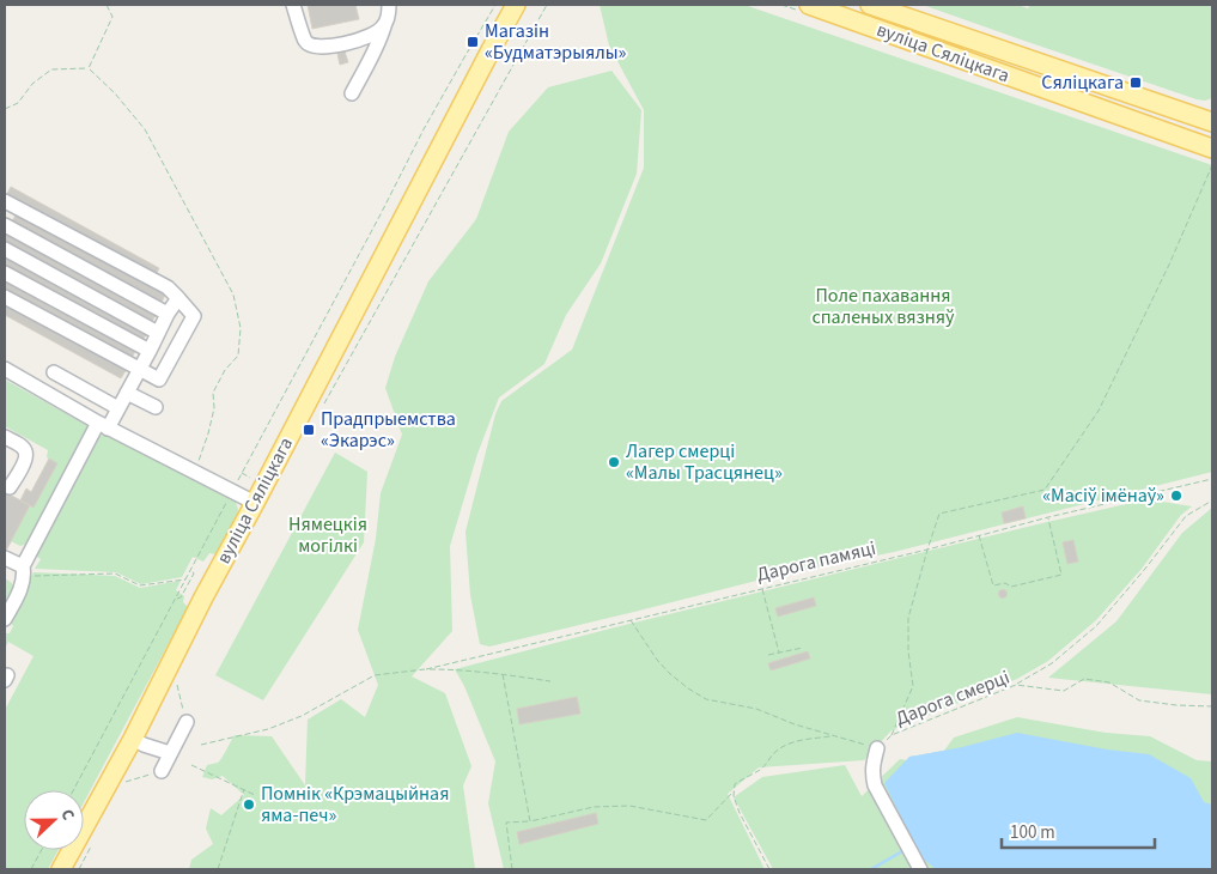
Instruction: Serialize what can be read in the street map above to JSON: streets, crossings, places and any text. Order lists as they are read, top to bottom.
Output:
{
  "streets": {
    "main road": ["вуліца Сяліцкага"],
    "path": ["Дарога памяці", "Дарога смерці"]
  },
  "parks": ["Поле пахавання спаленых вязняў", "Нямецкія могілкі"],
  "places": {
    "transit": ["Магазін «Будматэрыялы»", "Сяліцкага", "Прадпрыемства «Экарэс»"],
    "other": ["Лагер смерці «Малы Трасцянец»", "«Масіў імёнаў»", "Помнік «Крэмацыйная яма-печ»"]
  },
  "scale_bar": "100 m",
  "north": "right"
}
